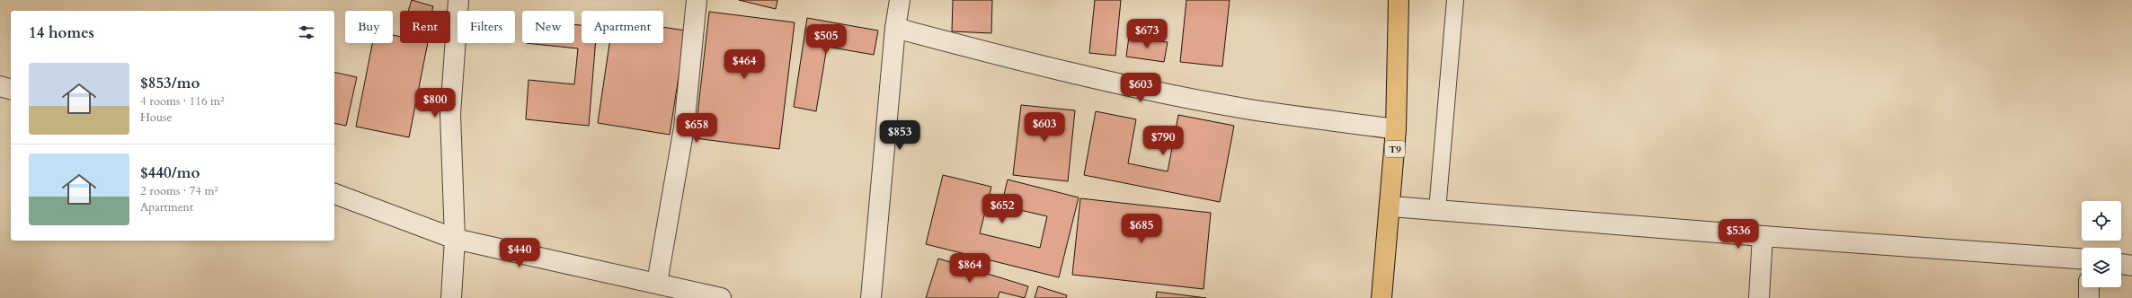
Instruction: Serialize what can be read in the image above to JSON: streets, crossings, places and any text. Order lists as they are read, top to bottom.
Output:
{
  "streets": {
    "highway": ["T9"]
  },
  "page": {
    "chip": [
      "Buy",
      "Rent",
      "Filters",
      "New",
      "Apartment"
    ],
    "heading": "14 homes",
    "price": [
      "$673",
      "$505",
      "$464",
      "$603",
      "$800",
      "$603",
      "$658",
      "$853",
      "$790",
      "$652",
      "$685",
      "$536",
      "$440",
      "$864"
    ],
    "list": [
      {
        "name": "$853/mo",
        "note": "4 rooms · 116 m² · House"
      },
      {
        "name": "$440/mo",
        "note": "2 rooms · 74 m² · Apartment"
      }
    ]
  }
}
